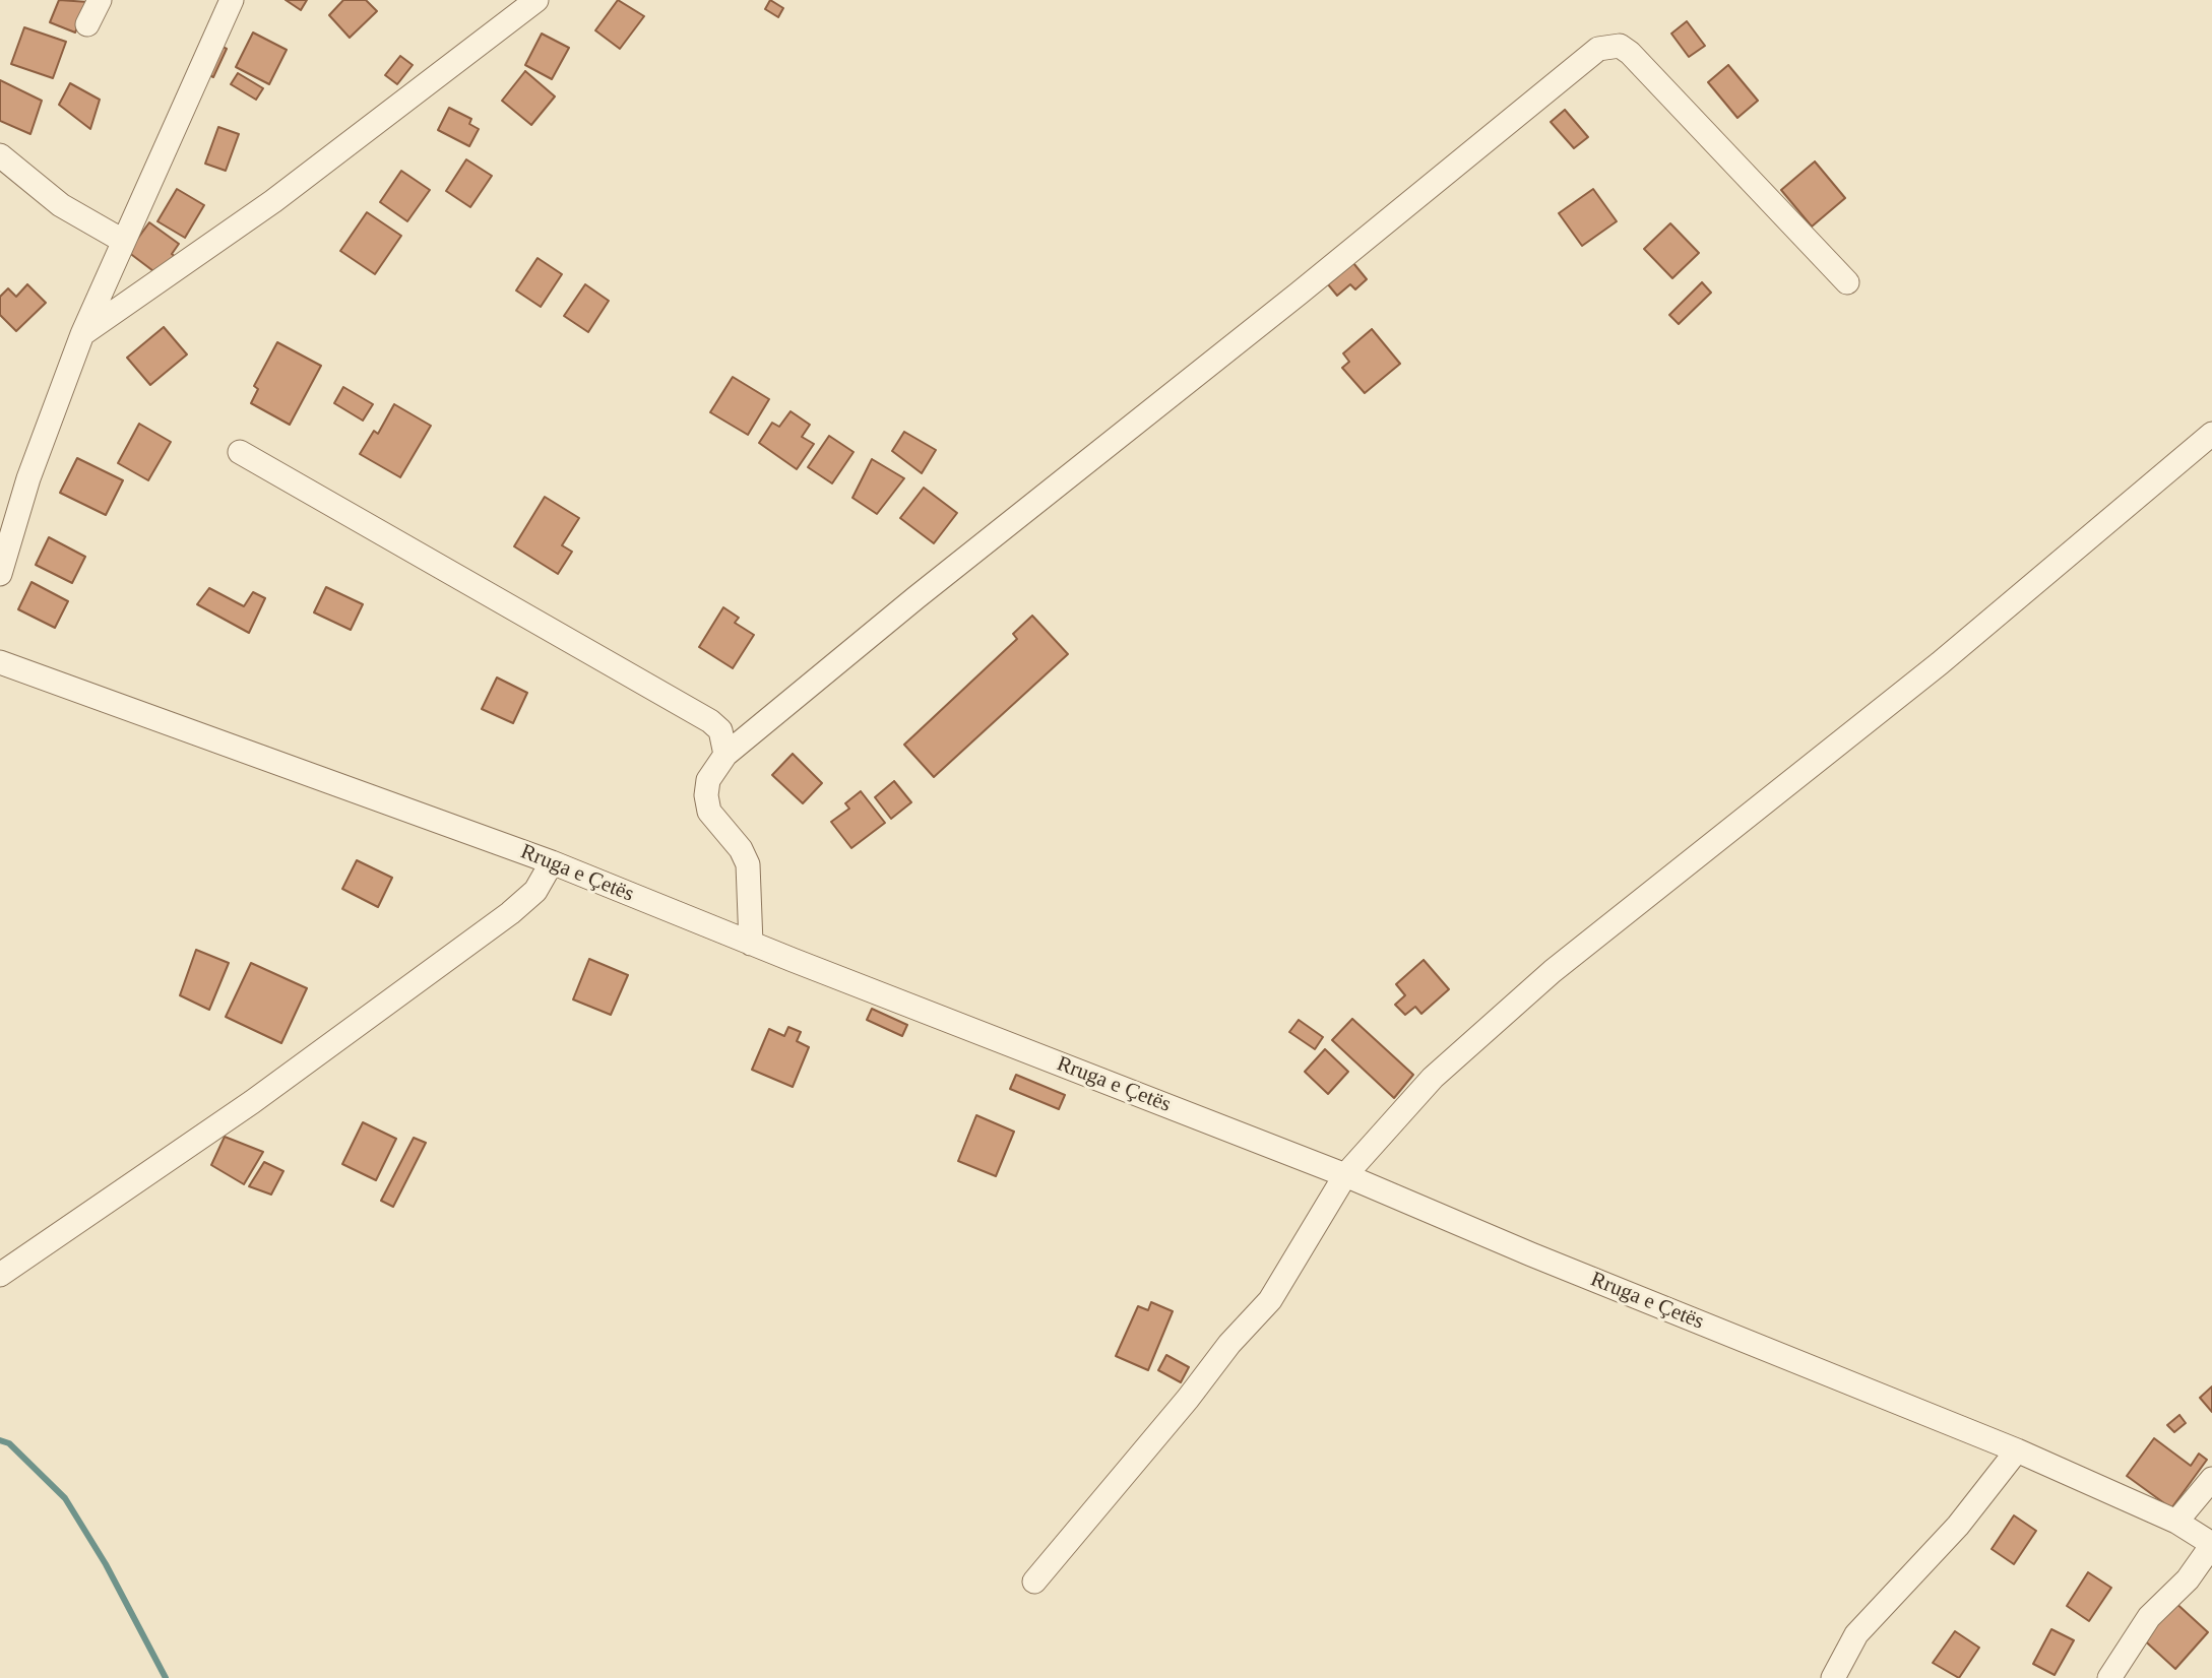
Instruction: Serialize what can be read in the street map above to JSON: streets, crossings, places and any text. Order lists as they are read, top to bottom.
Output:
{
  "streets": {
    "street": ["Rruga e Çetës"]
  }
}
